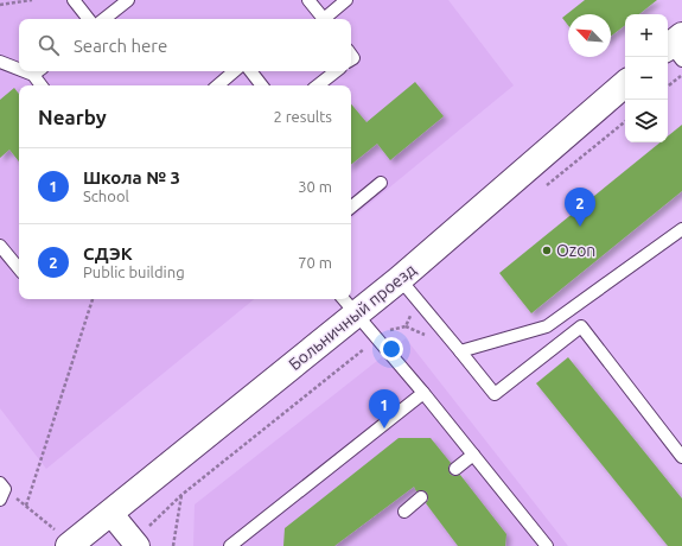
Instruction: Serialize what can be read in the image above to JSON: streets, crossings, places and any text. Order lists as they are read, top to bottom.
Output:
{
  "streets": {
    "street": ["Больничный проезд"]
  },
  "places": ["Ozon"],
  "north": "top left",
  "page": {
    "map_buttons": ["+", "−"],
    "search": "Search here",
    "heading": ["Nearby", "2 results"],
    "list": [
      {
        "mark": "1",
        "name": "Школа № 3",
        "note": "School",
        "value": "30 m"
      },
      {
        "mark": "2",
        "name": "СДЭК",
        "note": "Public building",
        "value": "70 m"
      }
    ],
    "pins": ["2", "1"]
  }
}
